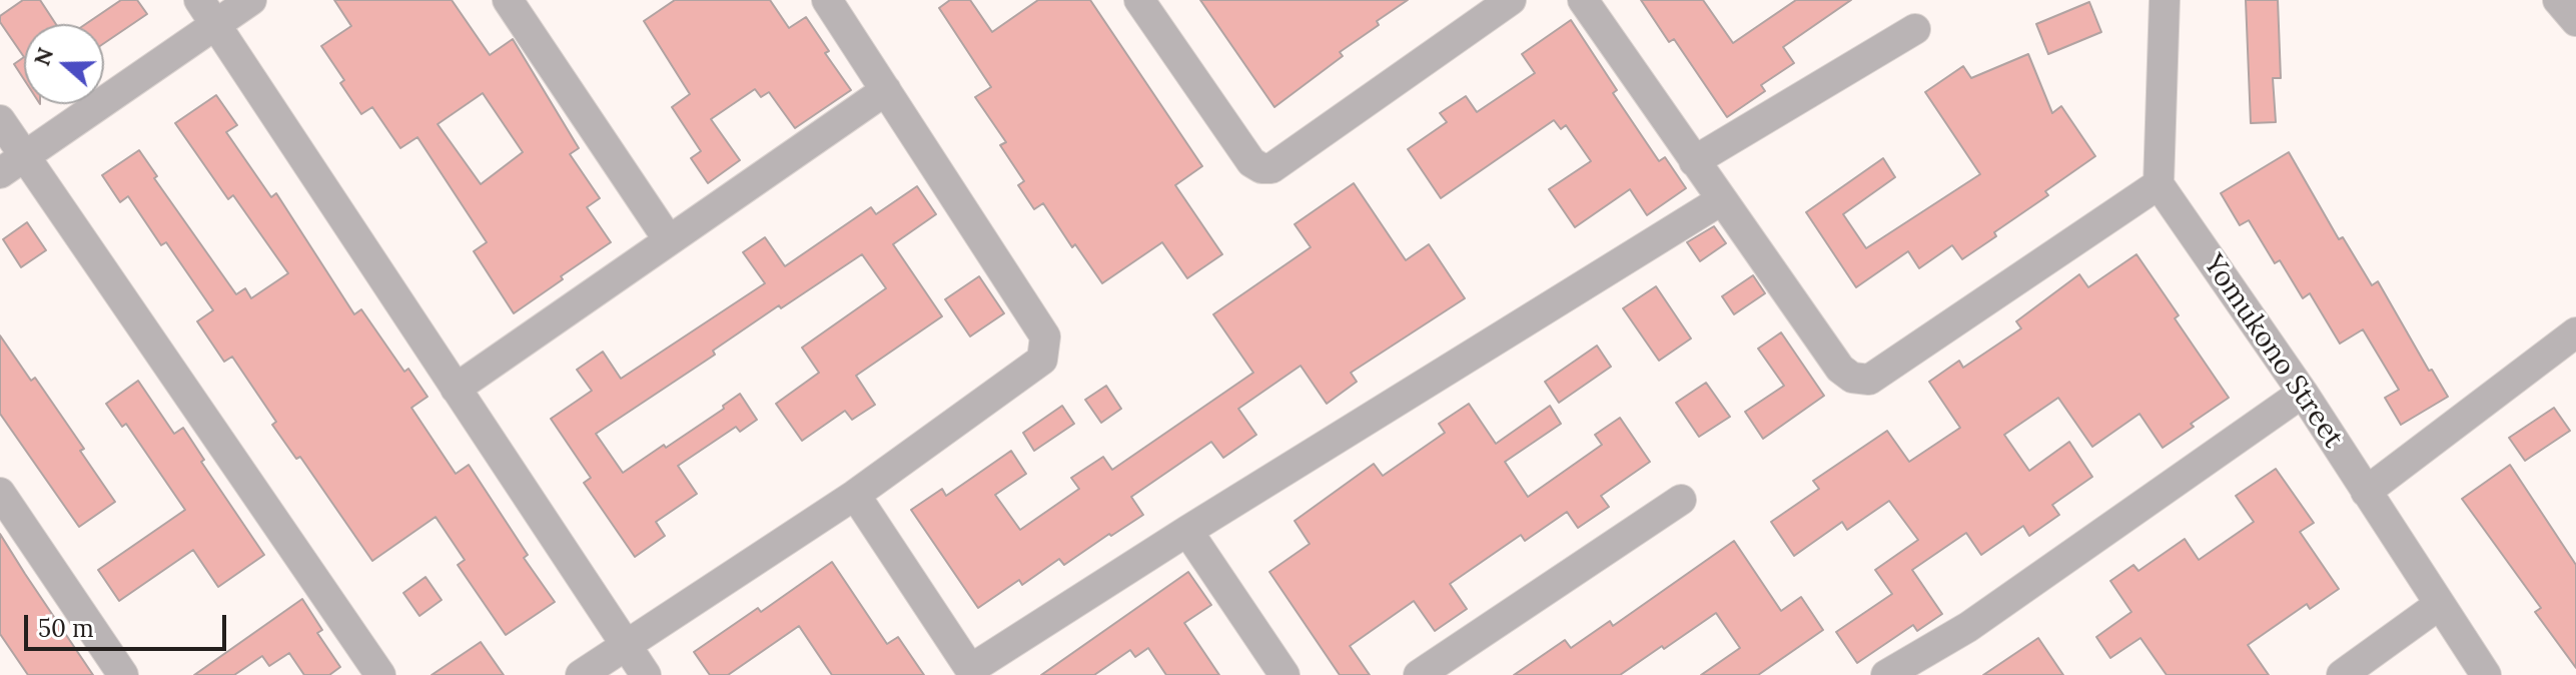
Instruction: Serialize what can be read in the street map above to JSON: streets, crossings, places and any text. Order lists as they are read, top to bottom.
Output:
{
  "streets": {
    "street": ["Yomukono Street"]
  },
  "scale_bar": "50 m",
  "north": "left"
}
